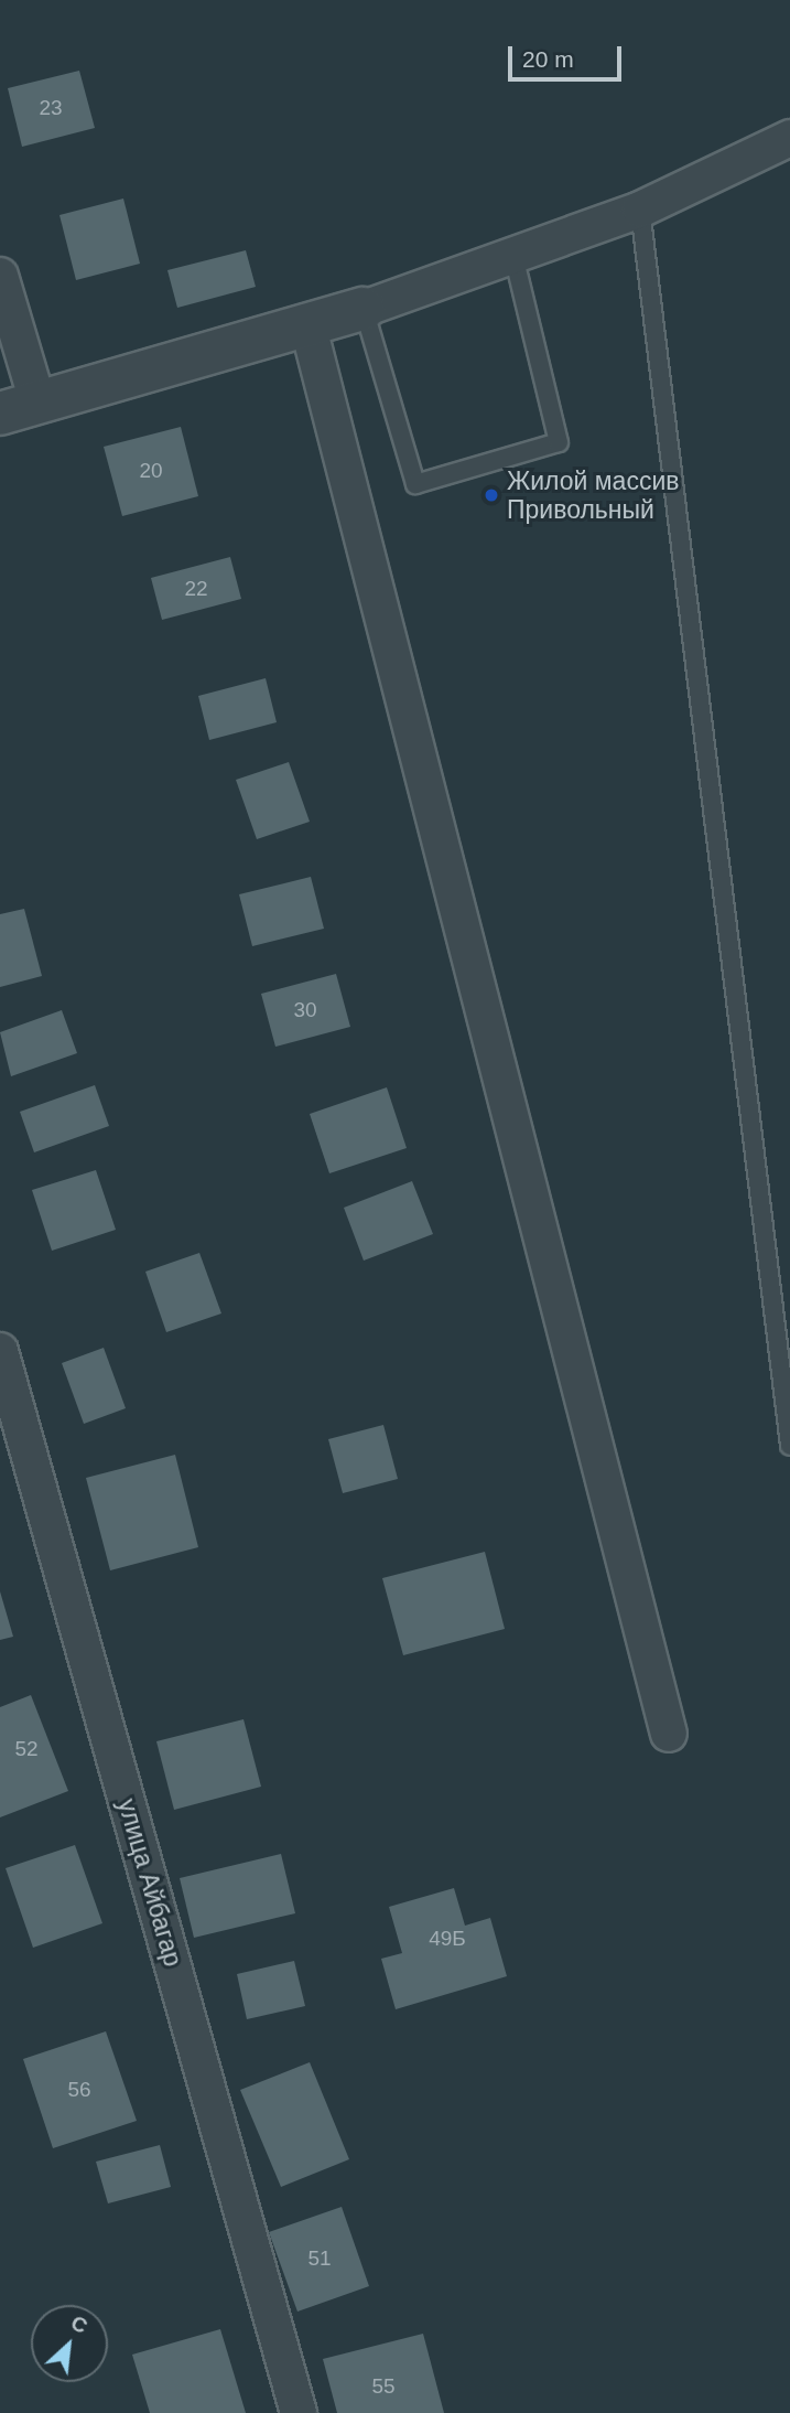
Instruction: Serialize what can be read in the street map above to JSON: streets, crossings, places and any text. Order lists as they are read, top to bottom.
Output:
{
  "streets": {
    "street": ["улица Айбагар"]
  },
  "places": ["Жилой массив Привольный"],
  "house_numbers": [
    "23",
    "20",
    "22",
    "30",
    "52",
    "49Б",
    "56",
    "51",
    "55"
  ],
  "scale_bar": "20 m",
  "north": "top right"
}
